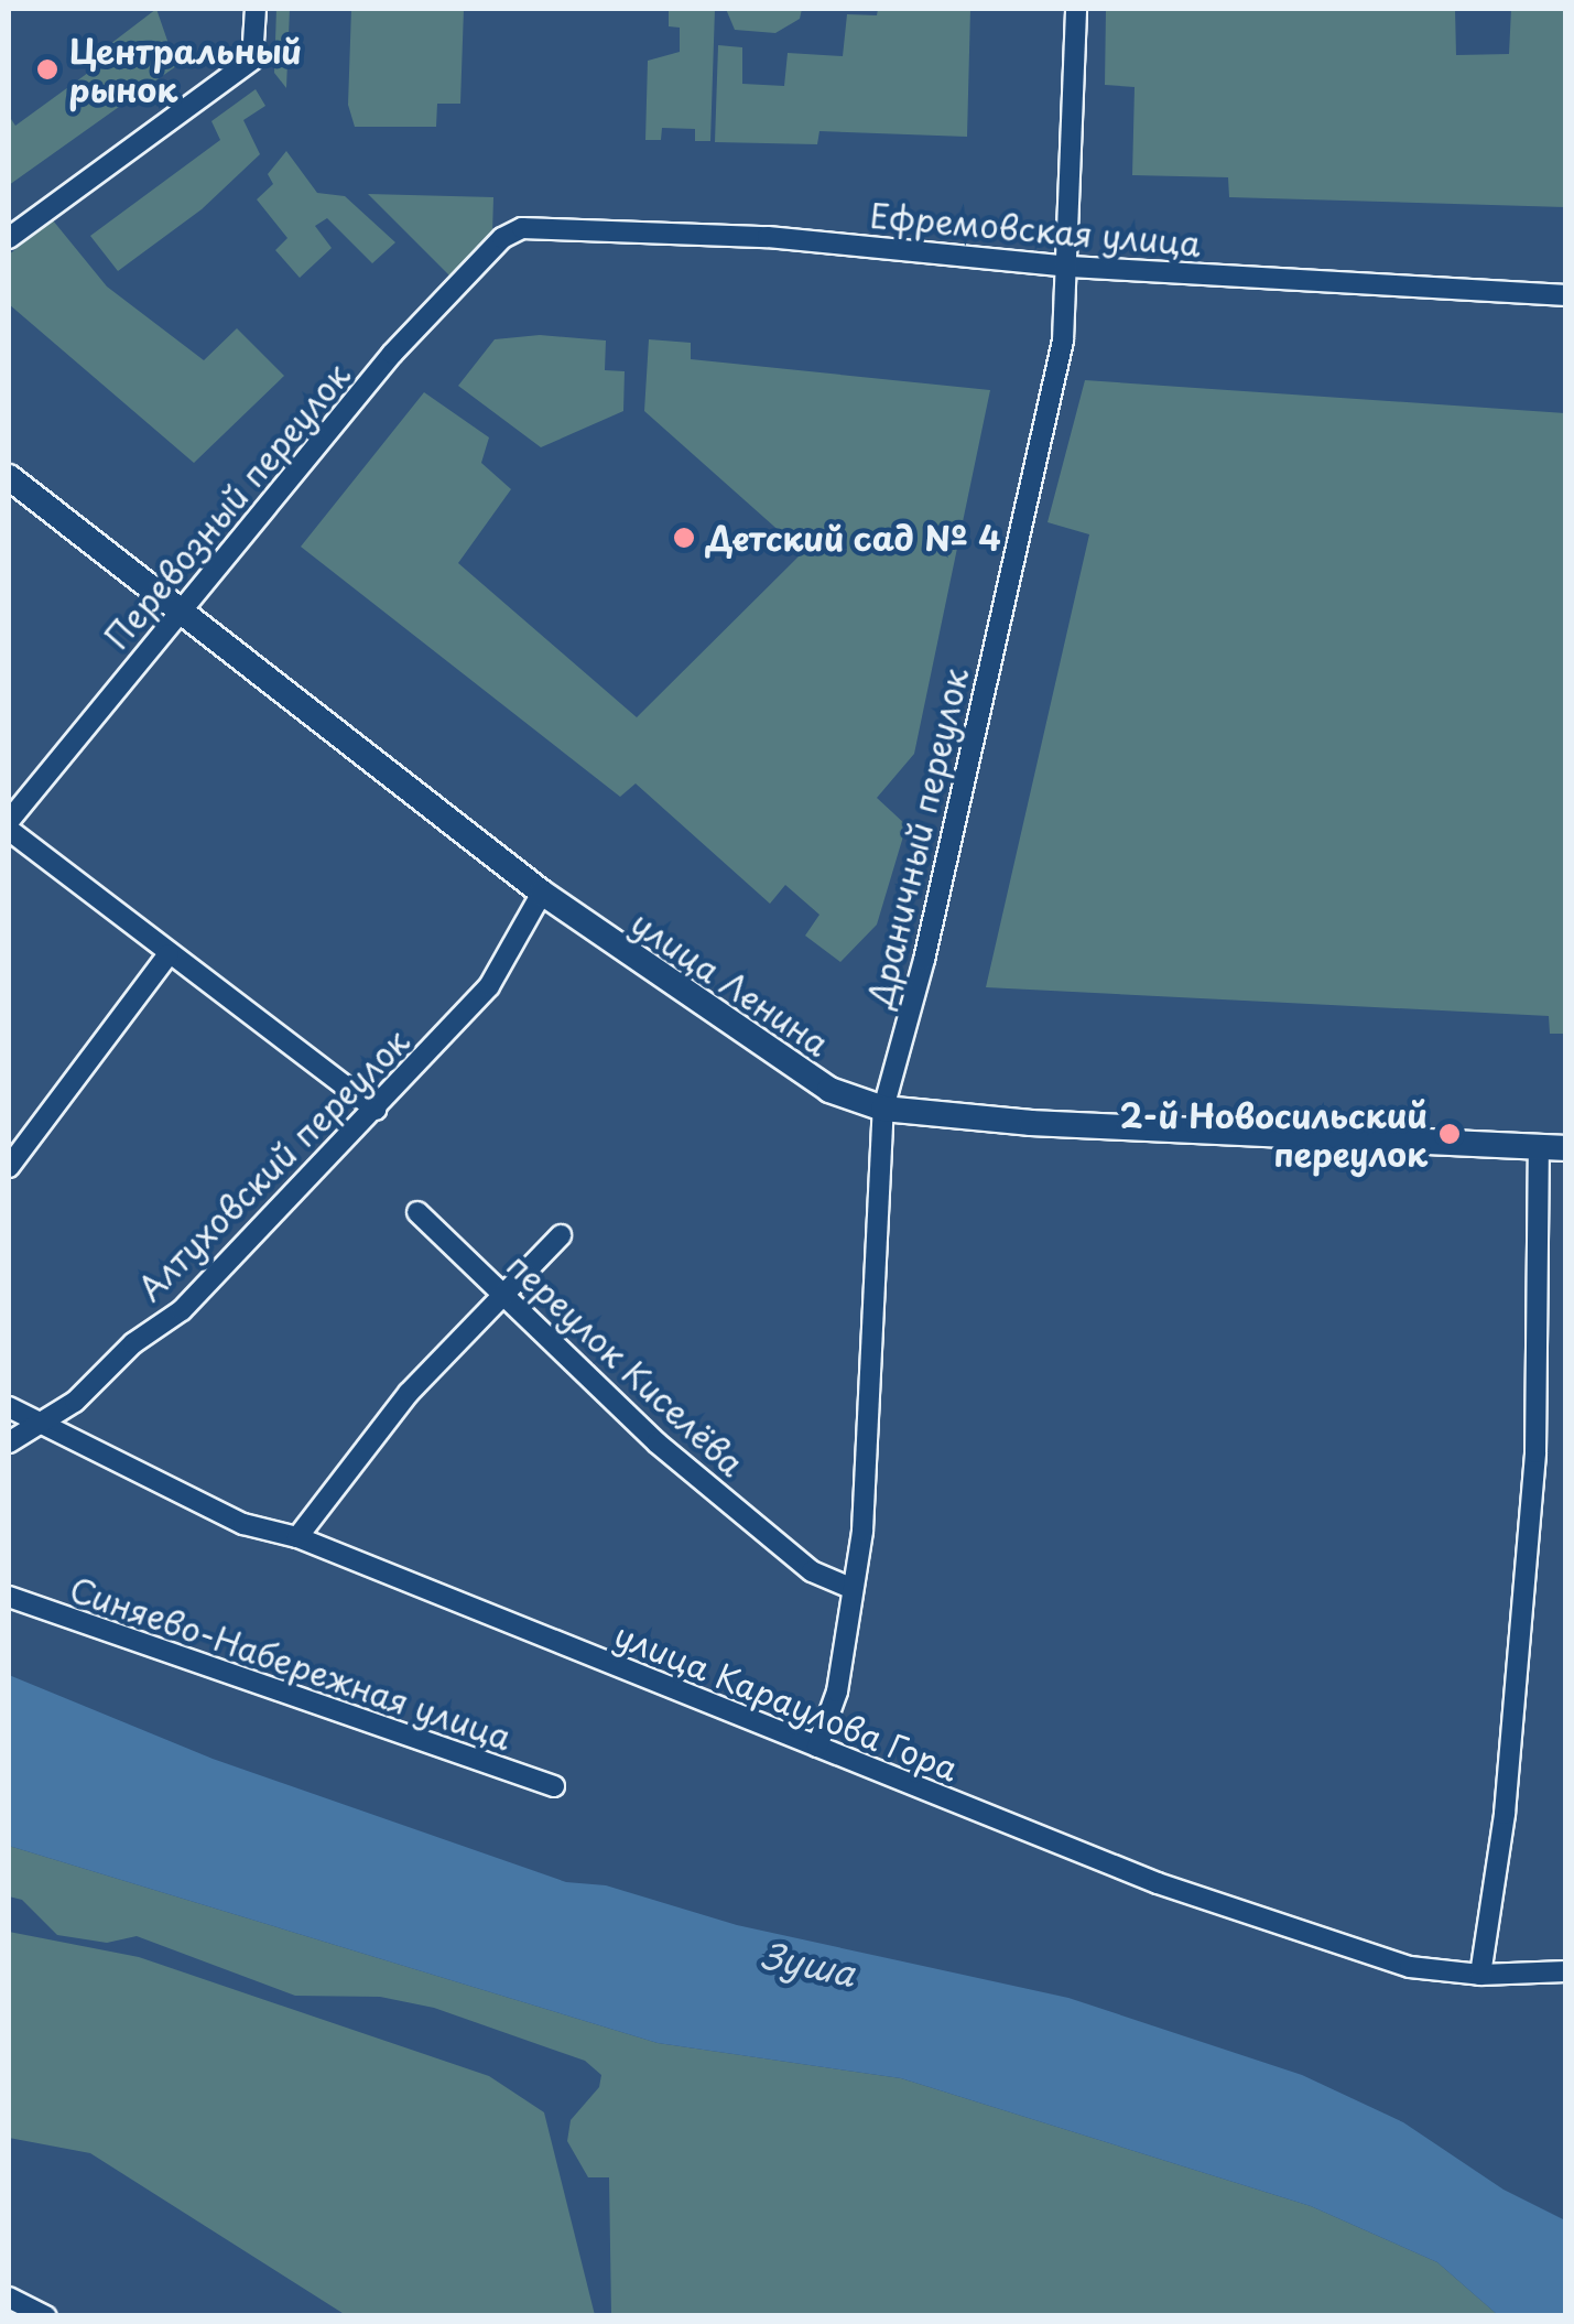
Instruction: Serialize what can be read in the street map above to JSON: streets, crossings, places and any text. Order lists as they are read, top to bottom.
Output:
{
  "streets": {
    "main road": ["улица Ленина"],
    "street": [
      "Ефремовская улица",
      "Перевозный переулок",
      "Драничный переулок",
      "Алтуховский переулок",
      "переулок Киселёва",
      "Синяево-Набережная улица",
      "улица Караулова Гора"
    ]
  },
  "crossings": [
    ["Ефремовская улица", "Перевозный переулок"],
    ["Ефремовская улица", "Драничный переулок"],
    ["Перевозный переулок", "улица Ленина"],
    ["Драничный переулок", "улица Ленина"],
    ["Драничный переулок", "переулок Киселёва"],
    ["Драничный переулок", "улица Караулова Гора"],
    ["улица Ленина", "Алтуховский переулок"],
    ["Алтуховский переулок", "улица Караулова Гора"]
  ],
  "water": ["Зуша"],
  "places": ["Центральный рынок", "Детский сад № 4", "2-й Новосильский переулок"]
}
